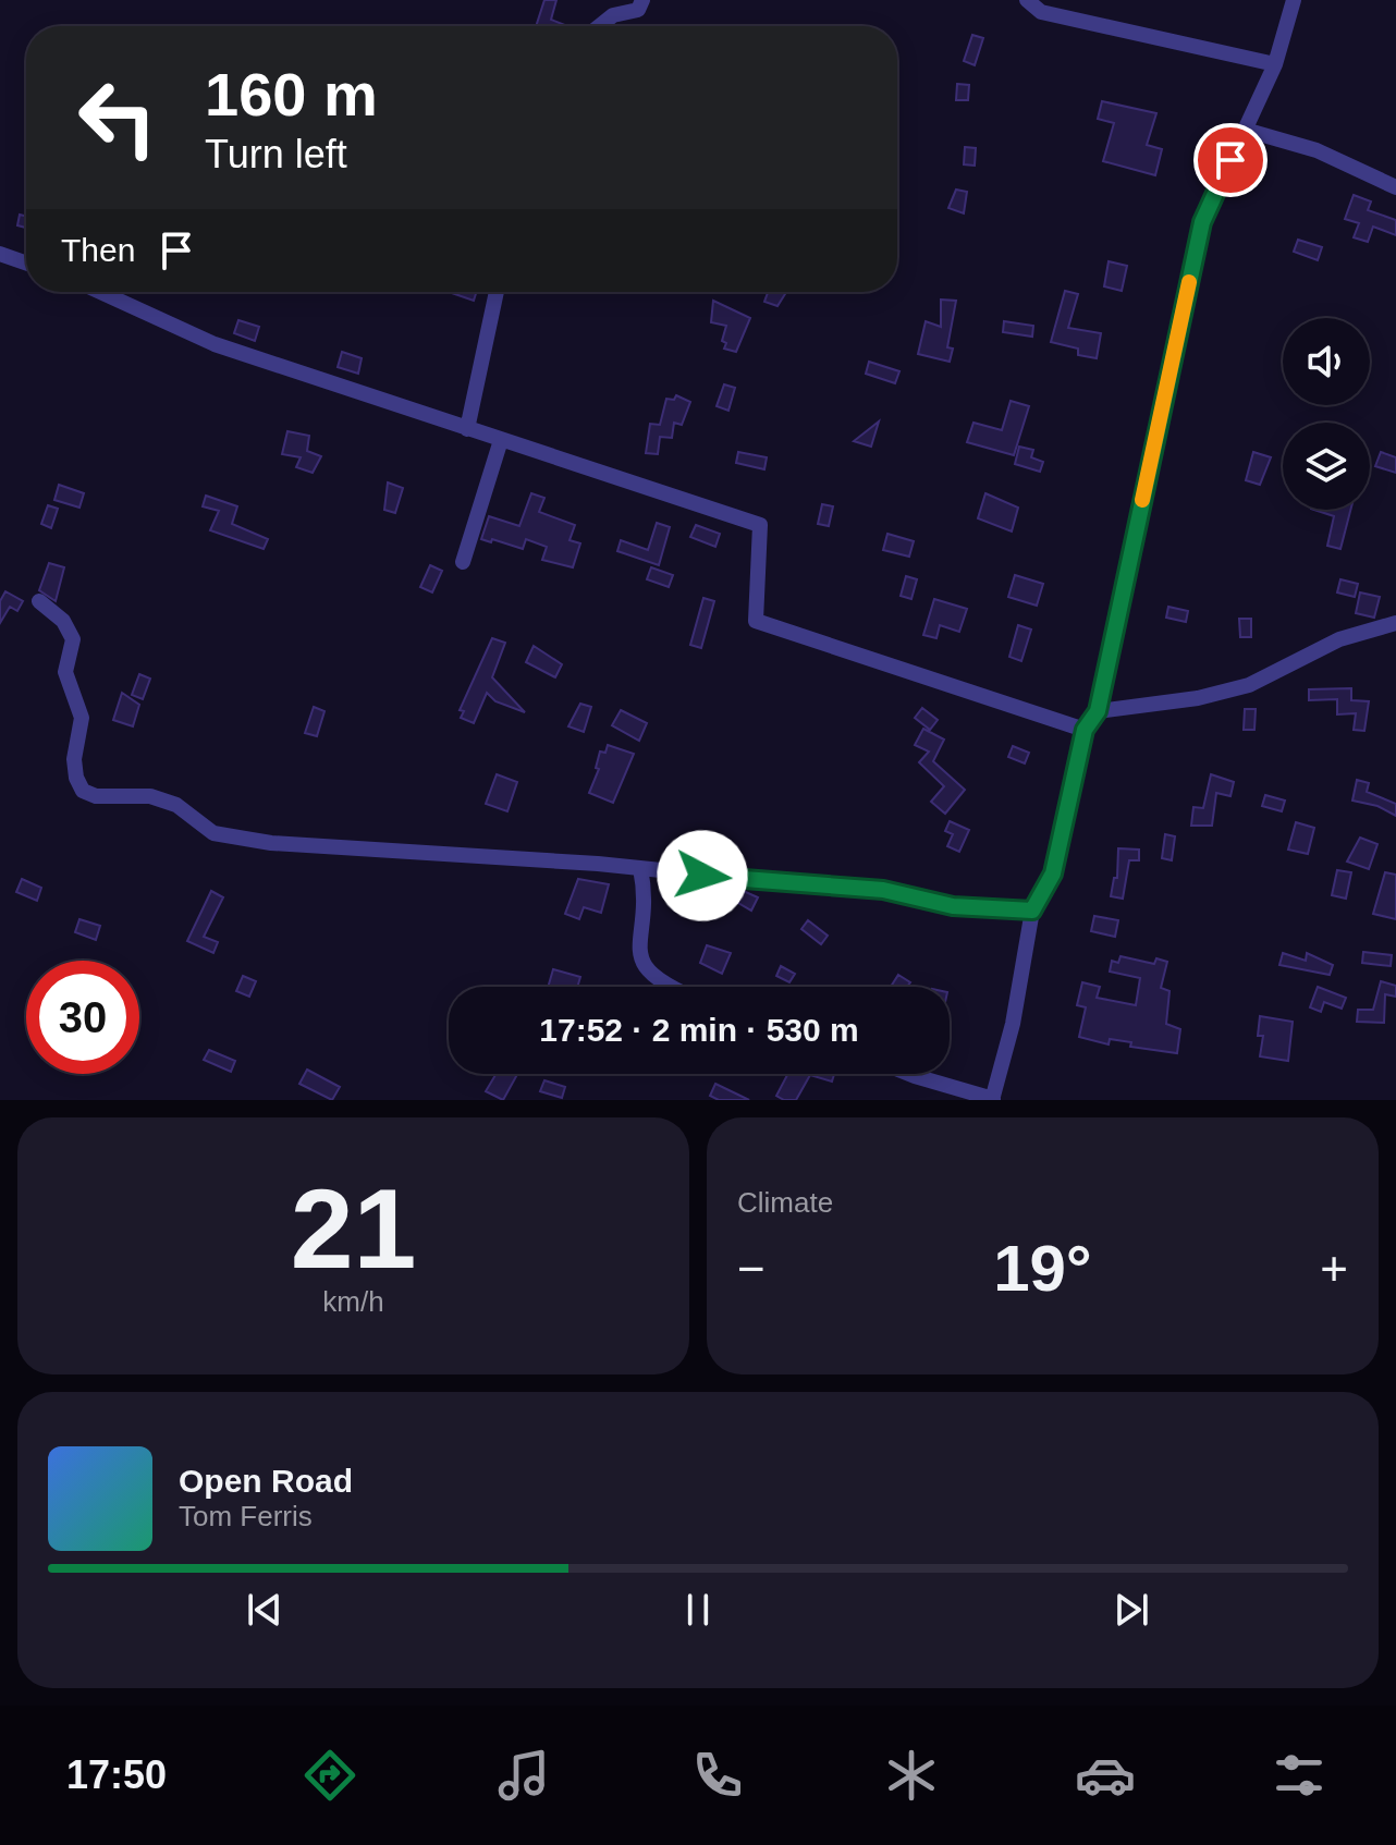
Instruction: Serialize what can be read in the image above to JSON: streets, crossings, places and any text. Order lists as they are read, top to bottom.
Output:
{
  "page": {
    "turn": ["160 m", "Turn left"],
    "then": "Then",
    "limit": "30",
    "trip": "17:52 · 2 min · 530 m",
    "tile": [
      ["21", "km/h"],
      "Climate"
    ],
    "heat": ["−", "19°", "+"],
    "song": ["Open Road", "Tom Ferris"],
    "tabs": "17:50"
  }
}
